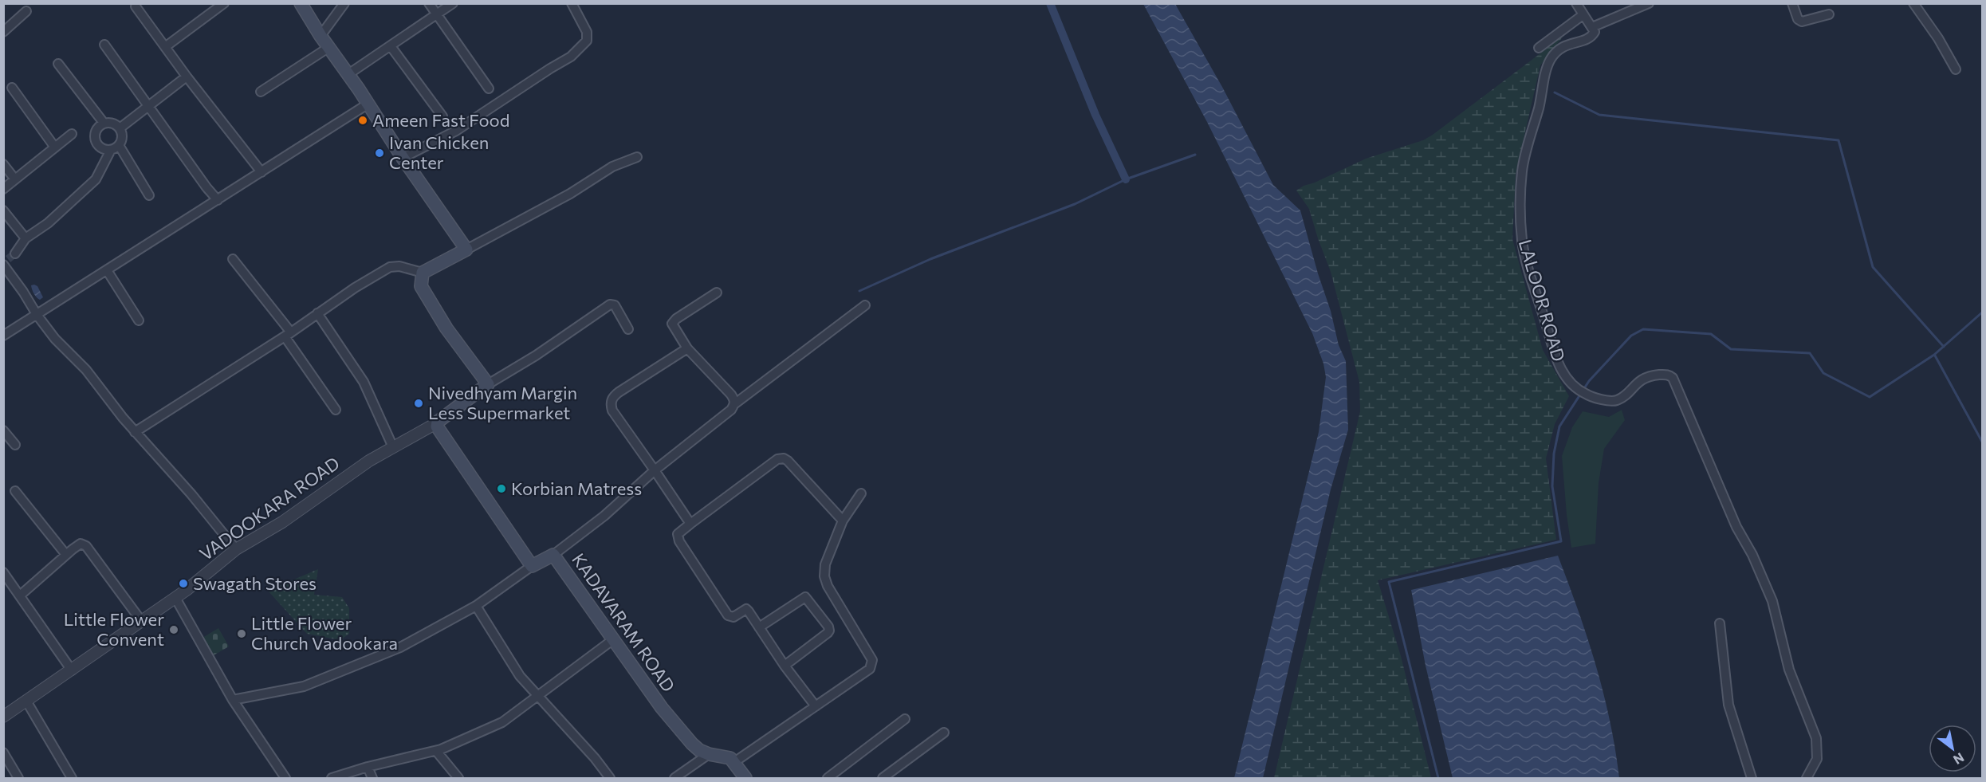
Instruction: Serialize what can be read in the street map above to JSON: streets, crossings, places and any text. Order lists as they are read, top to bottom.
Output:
{
  "streets": {
    "main road": ["VADOOKARA ROAD", "KADAVARAM ROAD"],
    "street": ["LALOOR ROAD"]
  },
  "places": [
    "Ameen Fast Food",
    "Ivan Chicken Center",
    "Nivedhyam Margin Less Supermarket",
    "Korbian Matress",
    "Swagath Stores",
    "Little Flower Convent",
    "Little Flower Church Vadookara"
  ],
  "north": "bottom right"
}
